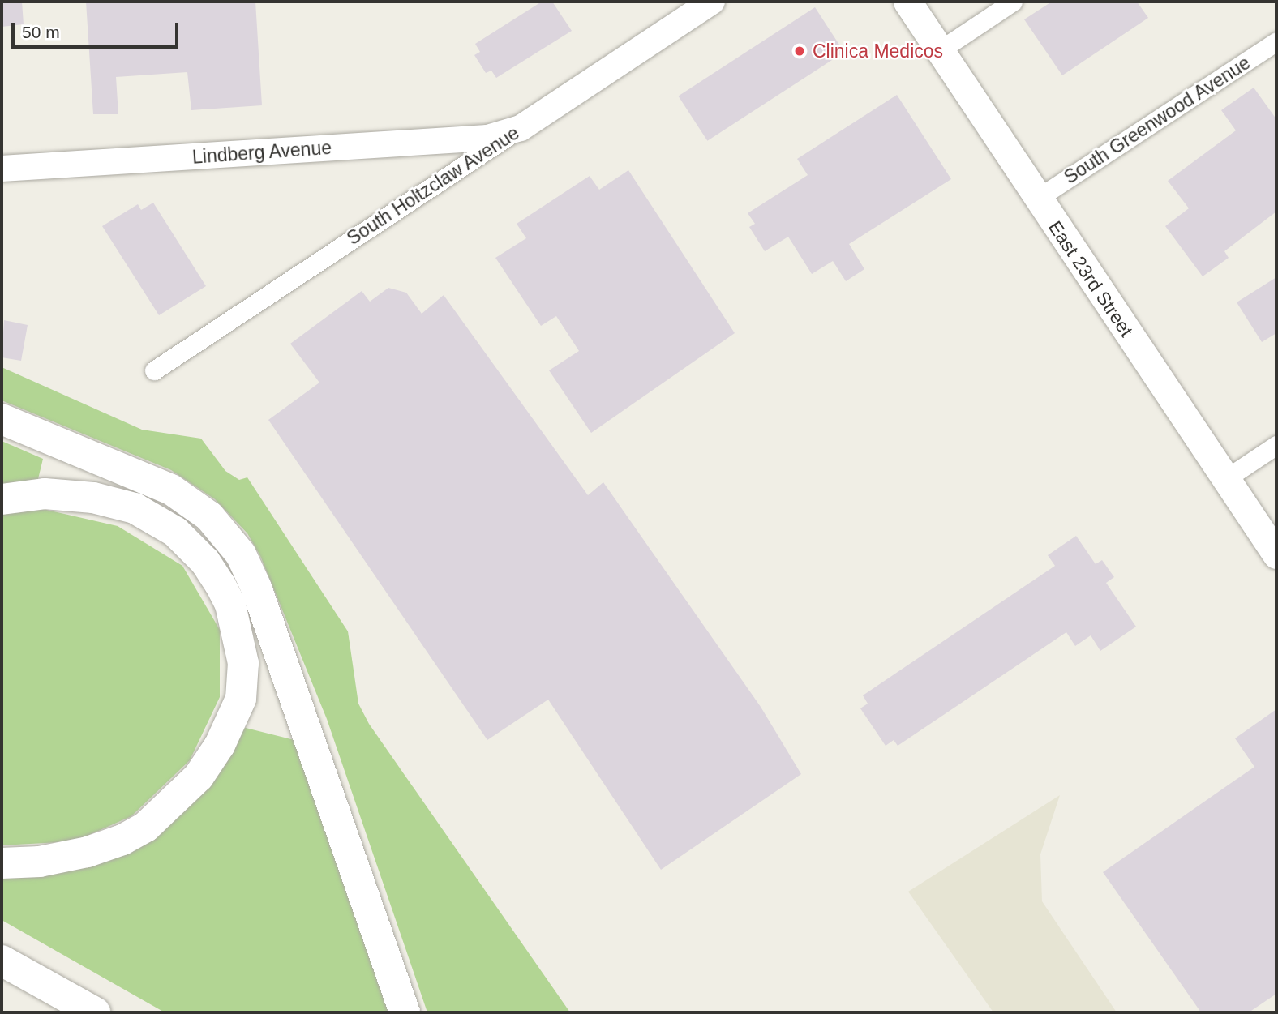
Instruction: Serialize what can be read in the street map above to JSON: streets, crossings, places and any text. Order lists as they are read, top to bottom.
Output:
{
  "streets": {
    "main road": ["Lindberg Avenue", "South Holtzclaw Avenue", "East 23rd Street"],
    "street": ["South Greenwood Avenue"]
  },
  "crossings": [
    ["South Greenwood Avenue", "East 23rd Street"],
    ["Lindberg Avenue", "South Holtzclaw Avenue"]
  ],
  "places": ["Clinica Medicos"],
  "scale_bar": "50 m"
}
